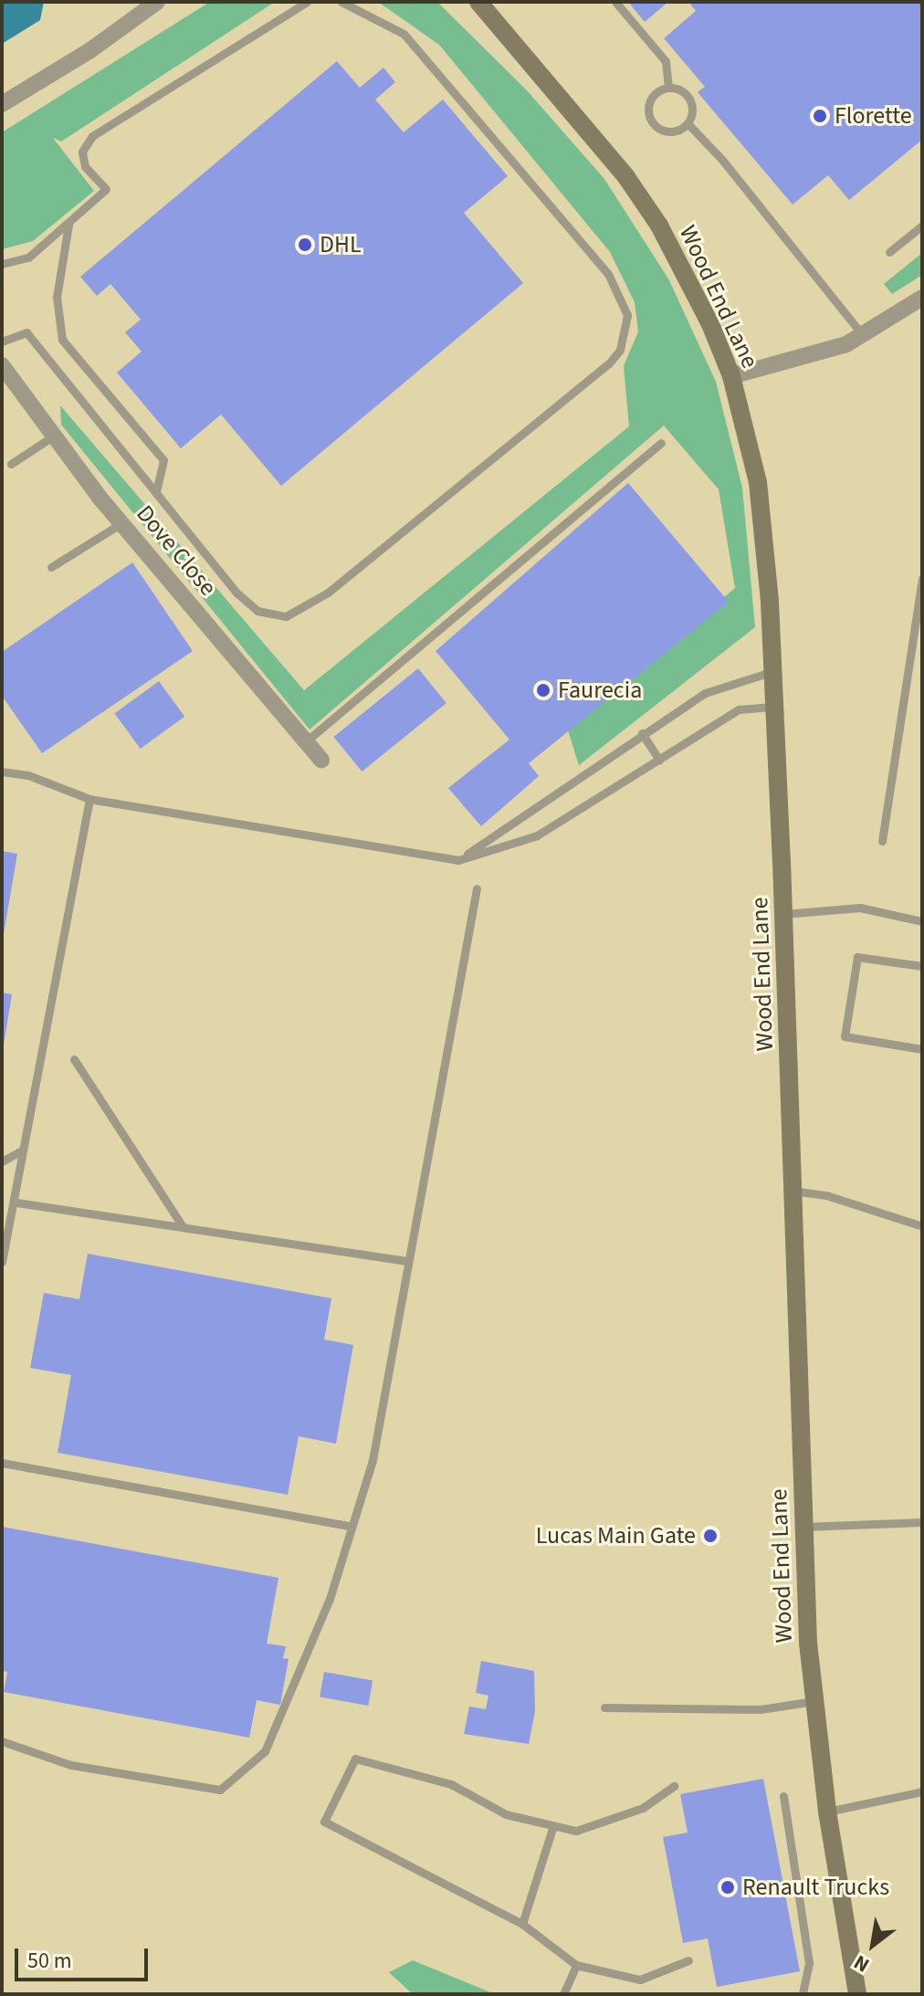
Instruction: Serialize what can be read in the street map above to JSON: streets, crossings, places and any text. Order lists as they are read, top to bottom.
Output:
{
  "streets": {
    "street": ["Wood End Lane", "Dove Close"]
  },
  "places": [
    "Florette",
    "DHL",
    "Faurecia",
    "Lucas Main Gate",
    "Renault Trucks"
  ],
  "scale_bar": "50 m",
  "north": "bottom left"
}
